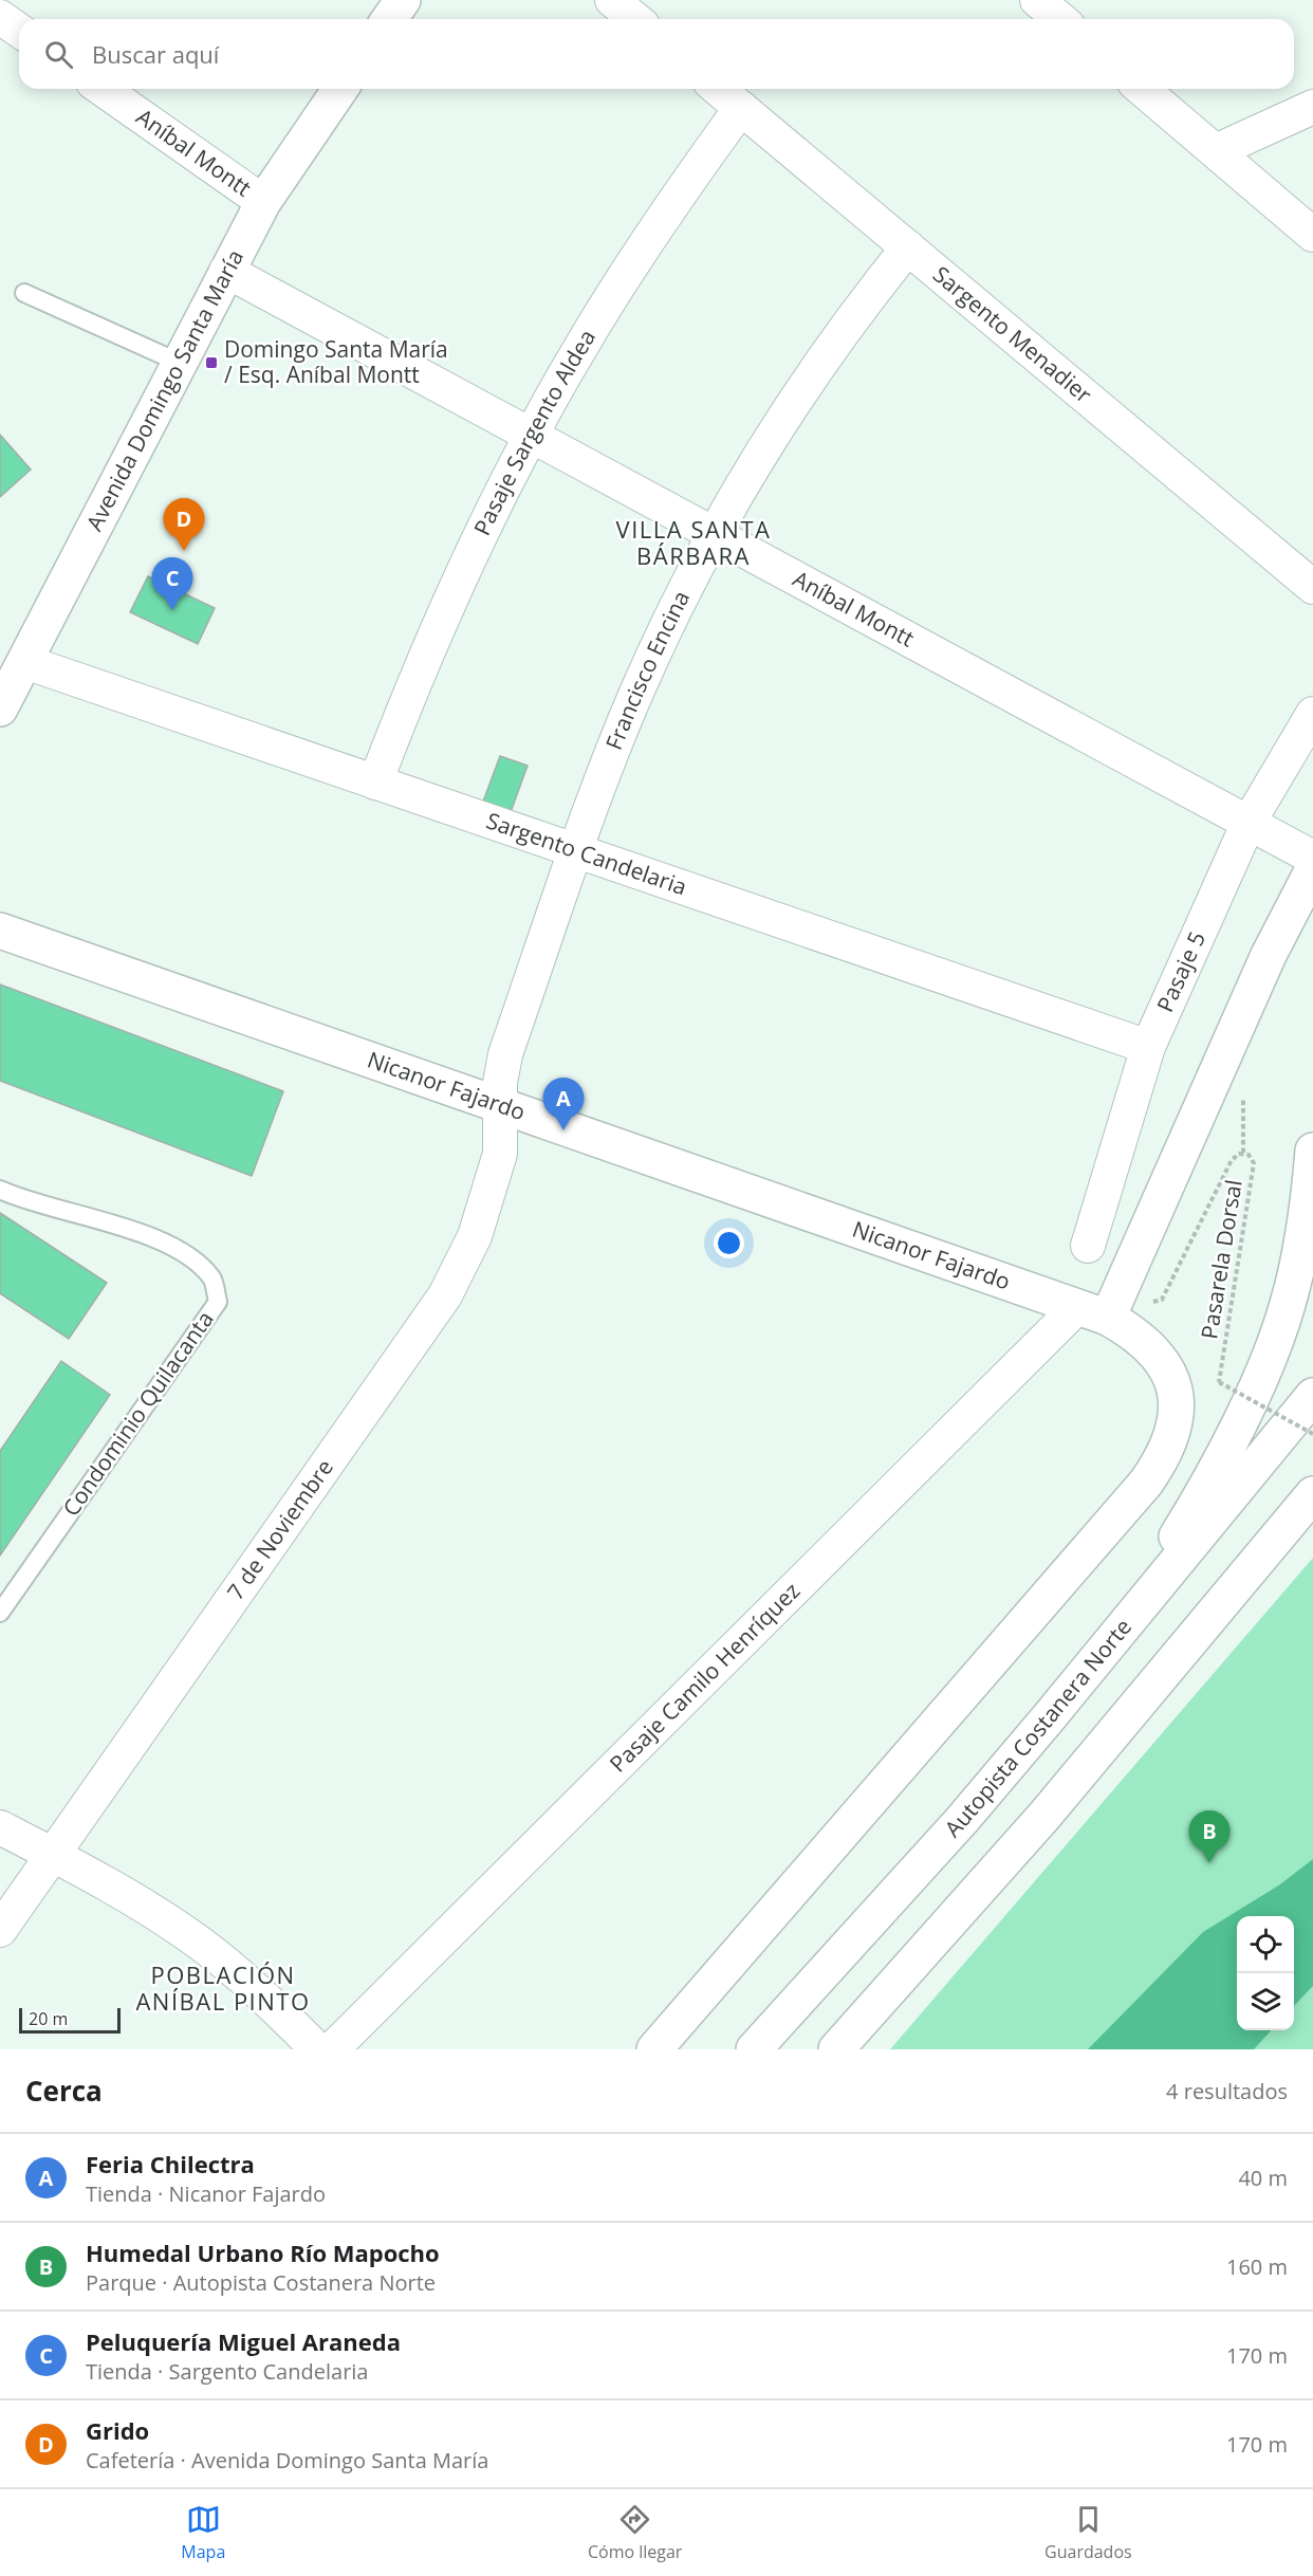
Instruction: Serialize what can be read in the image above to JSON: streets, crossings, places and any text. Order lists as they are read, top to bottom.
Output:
{
  "streets": {
    "main road": ["Avenida Domingo Santa María", "Nicanor Fajardo", "Autopista Costanera Norte"],
    "street": [
      "Aníbal Montt",
      "Sargento Menadier",
      "Pasaje Sargento Aldea",
      "Francisco Encina",
      "Sargento Candelaria",
      "Pasaje 5",
      "7 de Noviembre",
      "Pasaje Camilo Henríquez"
    ],
    "lane": ["Condominio Quilacanta"],
    "path": ["Pasarela Dorsal"]
  },
  "crossings": [
    ["Aníbal Montt", "Avenida Domingo Santa María"],
    ["Aníbal Montt", "Pasaje Sargento Aldea"],
    ["Aníbal Montt", "Francisco Encina"],
    ["Aníbal Montt", "Pasaje 5"],
    ["Sargento Menadier", "Pasaje Sargento Aldea"],
    ["Sargento Menadier", "Francisco Encina"],
    ["Avenida Domingo Santa María", "Sargento Candelaria"],
    ["Pasaje Sargento Aldea", "Sargento Candelaria"],
    ["Francisco Encina", "Sargento Candelaria"],
    ["Francisco Encina", "Nicanor Fajardo"],
    ["Francisco Encina", "7 de Noviembre"],
    ["Sargento Candelaria", "Pasaje 5"],
    ["Nicanor Fajardo", "Pasarela Dorsal"],
    ["Nicanor Fajardo", "7 de Noviembre"],
    ["Nicanor Fajardo", "Pasaje Camilo Henríquez"],
    ["Pasarela Dorsal", "Pasaje Camilo Henríquez"]
  ],
  "districts": ["VILLA SANTA BÁRBARA", "POBLACIÓN ANÍBAL PINTO"],
  "places": {
    "transit": ["Domingo Santa María / Esq. Aníbal Montt"]
  },
  "scale_bar": "20 m",
  "page": {
    "search": "Buscar aquí",
    "pins": [
      "D",
      "C",
      "A",
      "B"
    ],
    "scale": "20 m",
    "heading": ["Cerca", "4 resultados"],
    "list": [
      {
        "mark": "A",
        "name": "Feria Chilectra",
        "note": "Tienda · Nicanor Fajardo",
        "value": "40 m"
      },
      {
        "mark": "B",
        "name": "Humedal Urbano Río Mapocho",
        "note": "Parque · Autopista Costanera Norte",
        "value": "160 m"
      },
      {
        "mark": "C",
        "name": "Peluquería Miguel Araneda",
        "note": "Tienda · Sargento Candelaria",
        "value": "170 m"
      },
      {
        "mark": "D",
        "name": "Grido",
        "note": "Cafetería · Avenida Domingo Santa María",
        "value": "170 m"
      }
    ],
    "nav": ["Mapa", "Cómo llegar", "Guardados"]
  }
}
